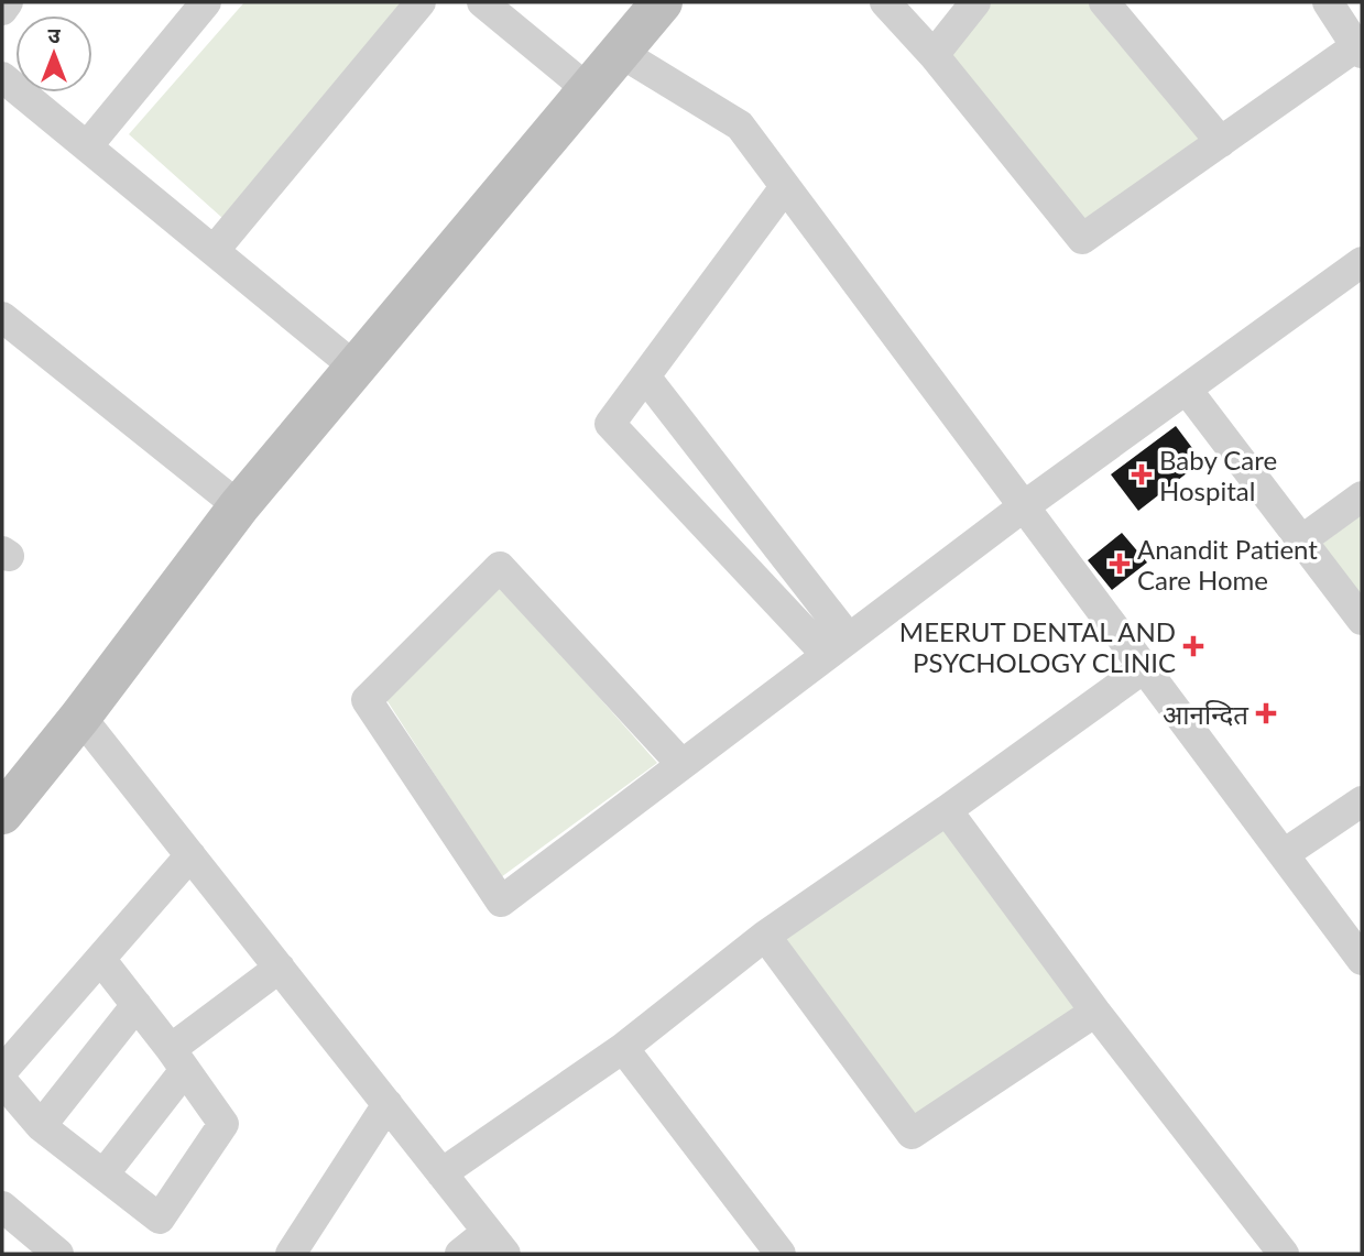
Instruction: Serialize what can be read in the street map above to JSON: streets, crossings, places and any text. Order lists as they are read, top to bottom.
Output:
{
  "places": {
    "health": [
      "Baby Care Hospital",
      "Anandit Patient Care Home",
      "MEERUT DENTAL AND PSYCHOLOGY CLINIC",
      "आनन्दित"
    ]
  },
  "north": "top"
}
